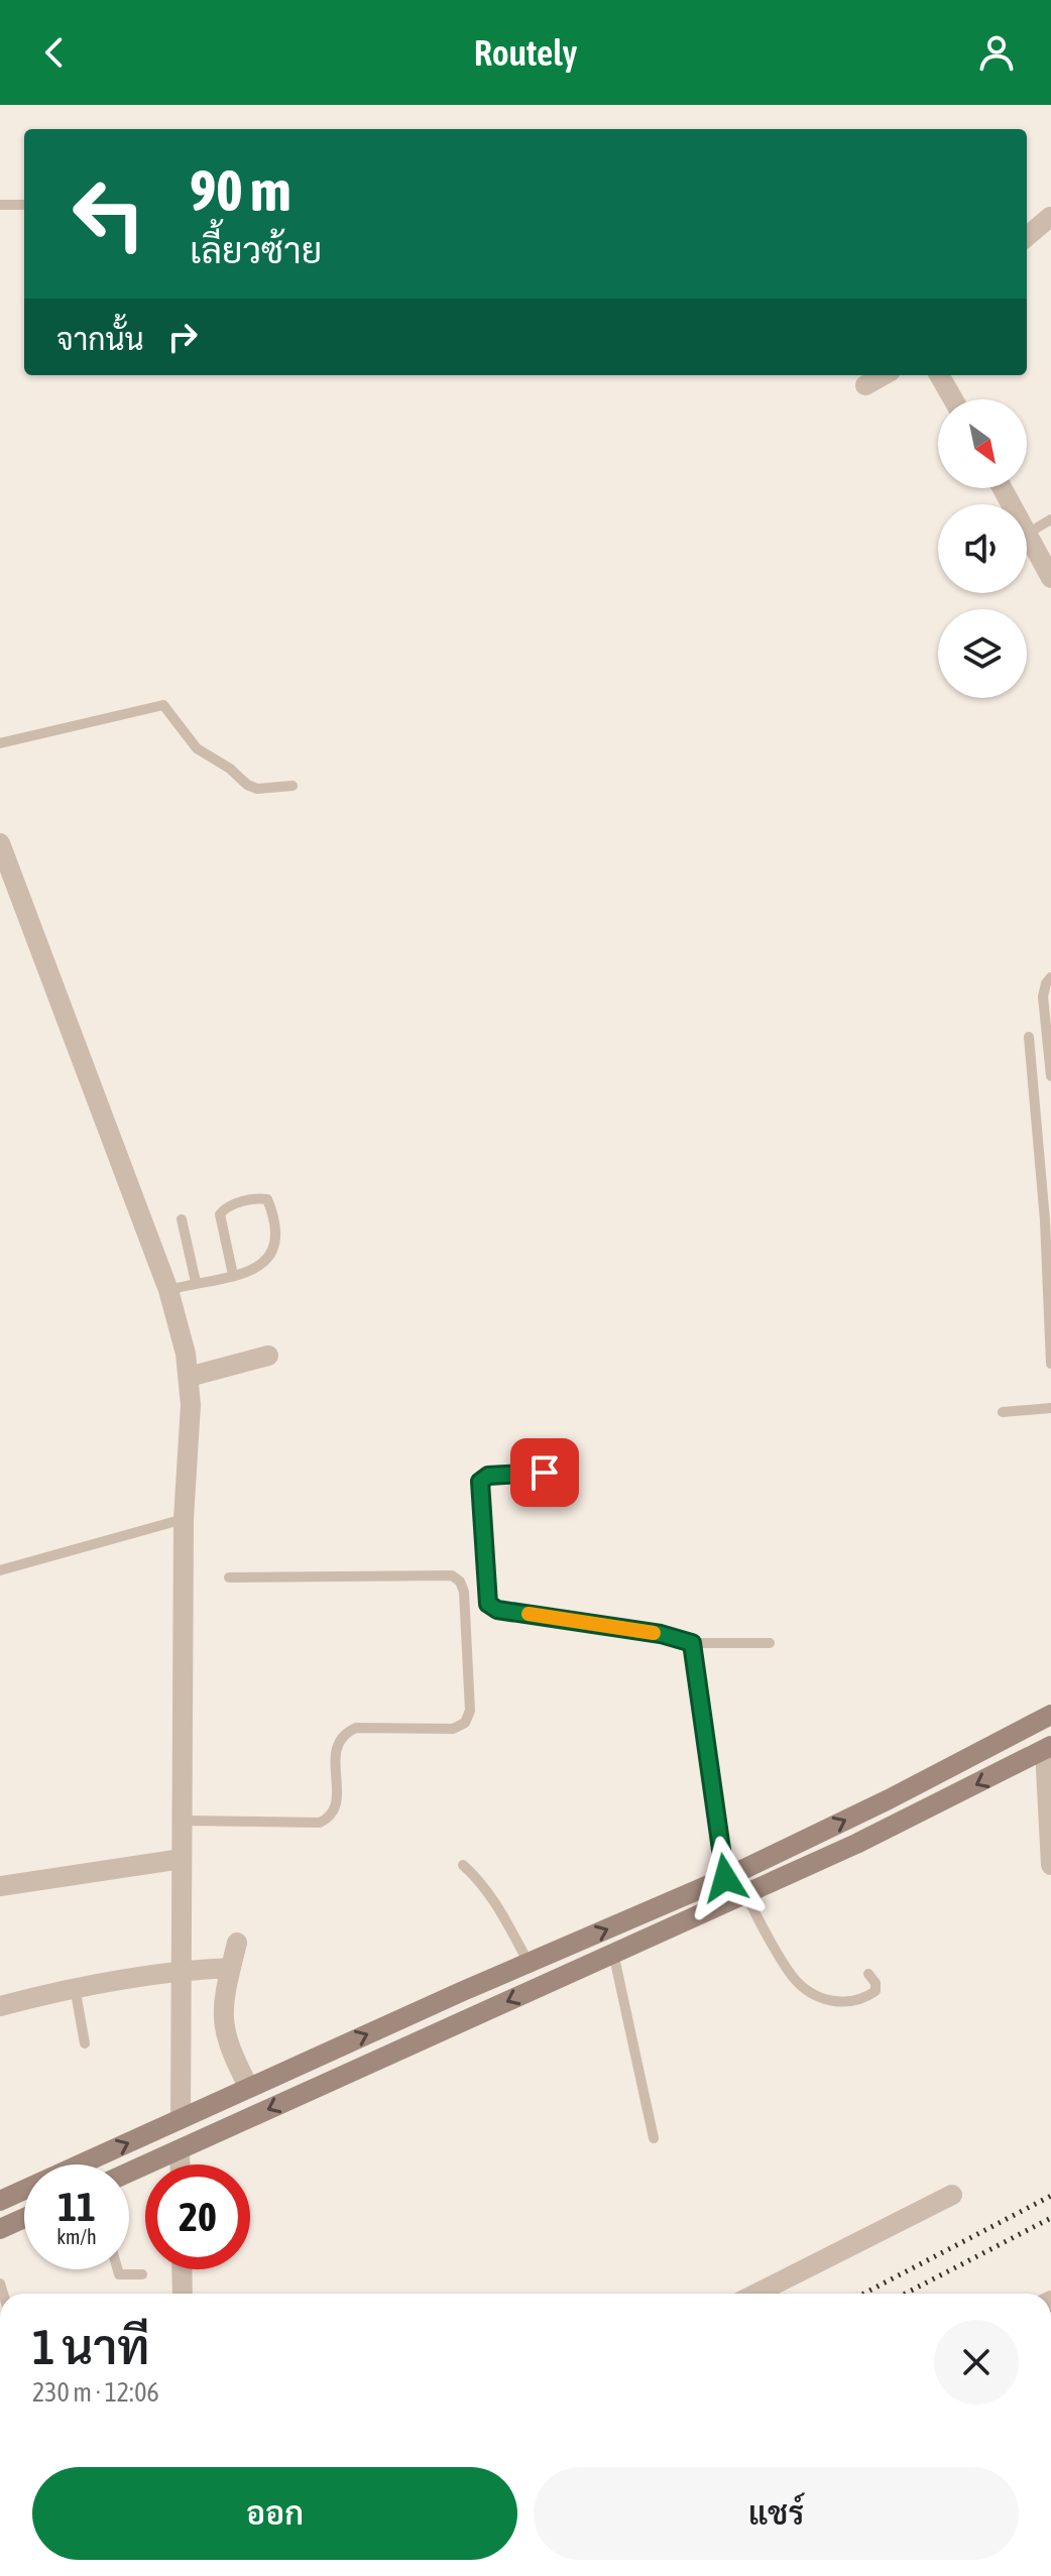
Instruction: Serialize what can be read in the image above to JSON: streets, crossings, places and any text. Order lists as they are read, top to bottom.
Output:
{
  "north": "bottom right",
  "page": {
    "header": "Routely",
    "turn": ["90 m", "เลี้ยวซ้าย"],
    "then": "จากนั้น",
    "speed": "11 km/h",
    "limit": "20",
    "heading": ["1 นาที", "230 m · 12:06"],
    "buttons": ["ออก", "แชร์"]
  }
}
